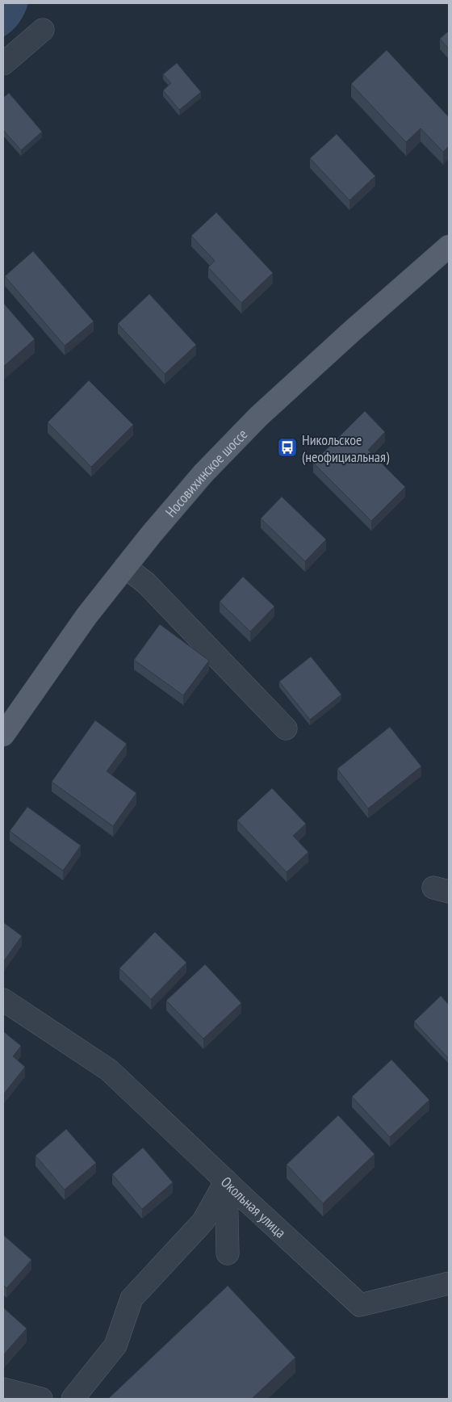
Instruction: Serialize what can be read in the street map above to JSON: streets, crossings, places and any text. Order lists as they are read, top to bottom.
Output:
{
  "streets": {
    "main road": ["Носовихинское шоссе"],
    "street": ["Окольная улица"]
  },
  "places": {
    "bus stop": ["Никольское (неофициальная)"]
  }
}
